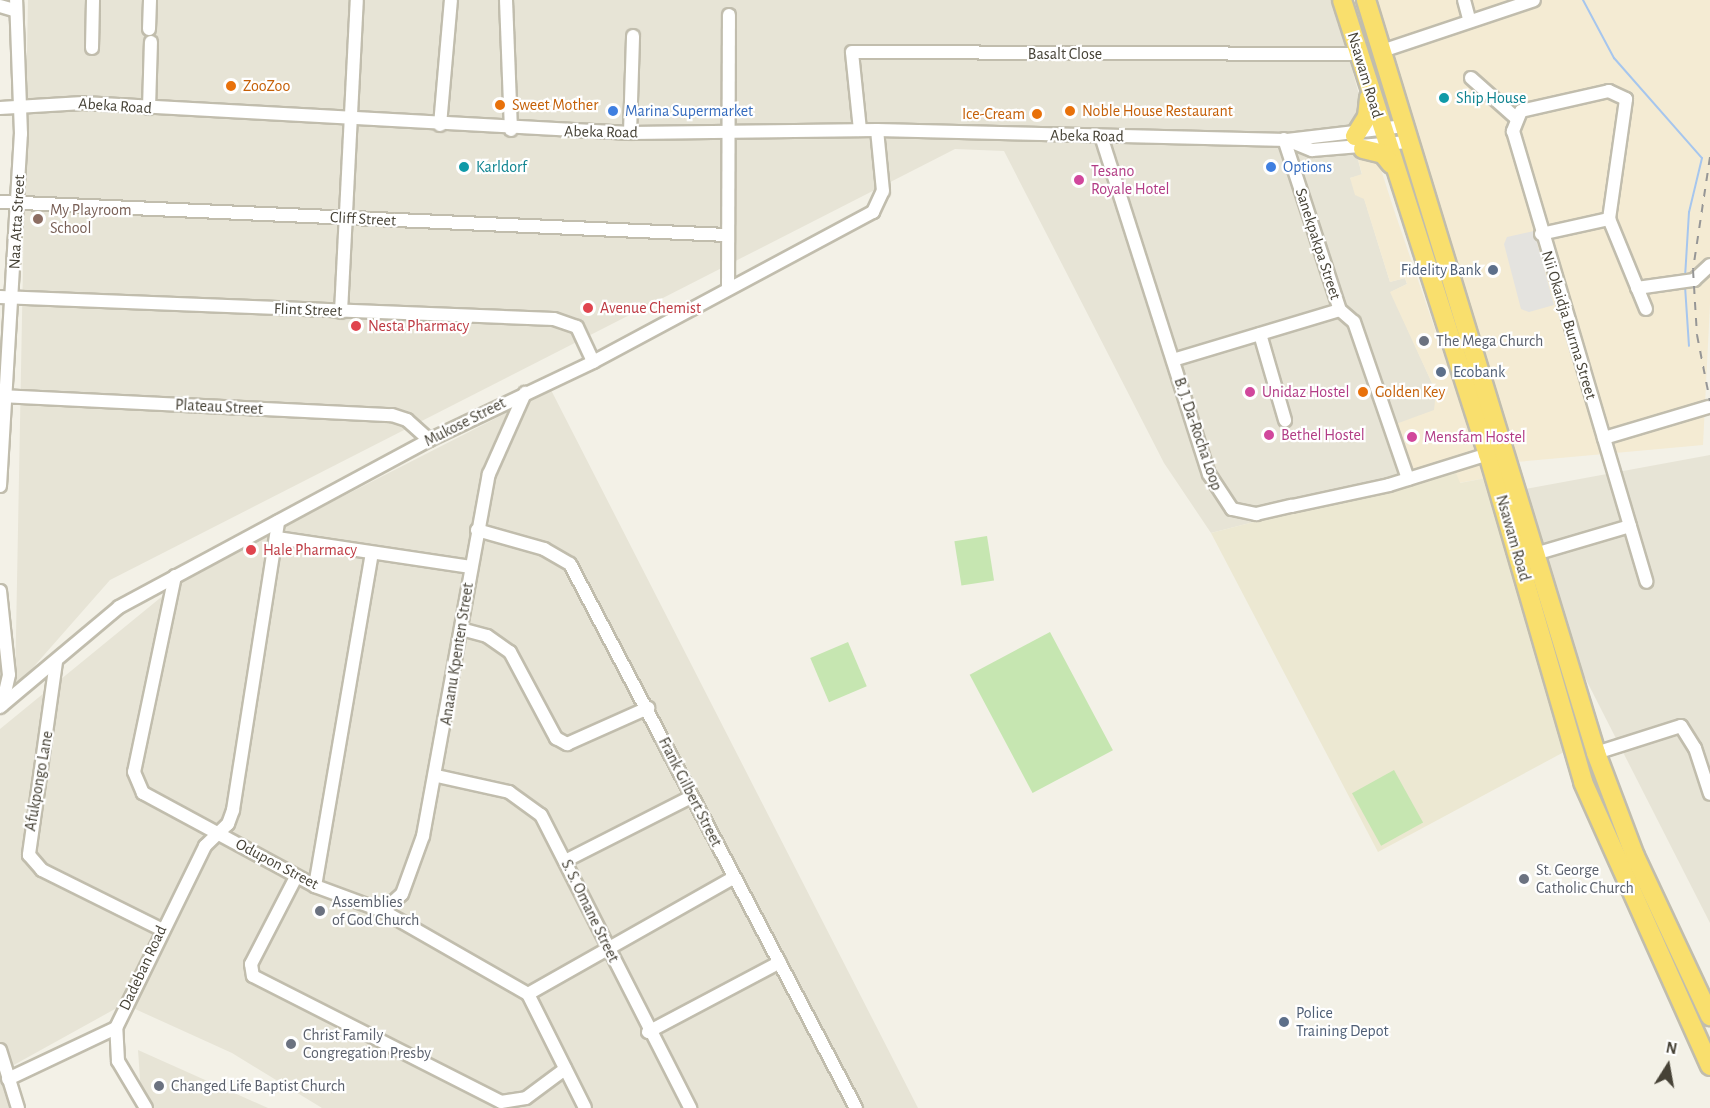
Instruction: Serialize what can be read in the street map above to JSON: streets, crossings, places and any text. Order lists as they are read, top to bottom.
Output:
{
  "streets": {
    "highway": ["Nsawam Road"],
    "street": [
      "Basalt Close",
      "Abeka Road",
      "Cliff Street",
      "Naa Atta Street",
      "Sanekpakpa Street",
      "Flint Street",
      "Nii Okaidja Burma Street",
      "Plateau Street",
      "Mukose Street",
      "B. J. Da-Rocha Loop",
      "Anaanu Kpenten Street",
      "Afukpongo Lane",
      "Frank Gilbert Street",
      "Odupon Street",
      "S. S. Omane Street",
      "Dadeban Road"
    ]
  },
  "crossings": [
    ["Basalt Close", "Nsawam Road"],
    ["Basalt Close", "Abeka Road"],
    ["Nsawam Road", "Abeka Road"],
    ["Nsawam Road", "B. J. Da-Rocha Loop"],
    ["Abeka Road", "Naa Atta Street"],
    ["Abeka Road", "Sanekpakpa Street"],
    ["Abeka Road", "Mukose Street"],
    ["Abeka Road", "B. J. Da-Rocha Loop"],
    ["Cliff Street", "Naa Atta Street"],
    ["Naa Atta Street", "Flint Street"],
    ["Naa Atta Street", "Plateau Street"],
    ["Sanekpakpa Street", "B. J. Da-Rocha Loop"],
    ["Flint Street", "Mukose Street"],
    ["Plateau Street", "Mukose Street"],
    ["Mukose Street", "Anaanu Kpenten Street"],
    ["Mukose Street", "Afukpongo Lane"],
    ["Mukose Street", "Odupon Street"],
    ["Mukose Street", "Dadeban Road"],
    ["Anaanu Kpenten Street", "Frank Gilbert Street"],
    ["Anaanu Kpenten Street", "Odupon Street"],
    ["Anaanu Kpenten Street", "S. S. Omane Street"],
    ["Afukpongo Lane", "Dadeban Road"],
    ["Odupon Street", "Dadeban Road"]
  ],
  "places": [
    "ZooZoo",
    "Ship House",
    "Sweet Mother",
    "Marina Supermarket",
    "Noble House Restaurant",
    "Ice-Cream",
    "Karldorf",
    "Options",
    "Tesano Royale Hotel",
    "My Playroom School",
    "Fidelity Bank",
    "Avenue Chemist",
    "Nesta Pharmacy",
    "The Mega Church",
    "Ecobank",
    "Unidaz Hostel",
    "Golden Key",
    "Bethel Hostel",
    "Mensfam Hostel",
    "Hale Pharmacy",
    "St. George Catholic Church",
    "Assemblies of God Church",
    "Police Training Depot",
    "Christ Family Congregation Presby",
    "Changed Life Baptist Church"
  ],
  "north": "top"
}
